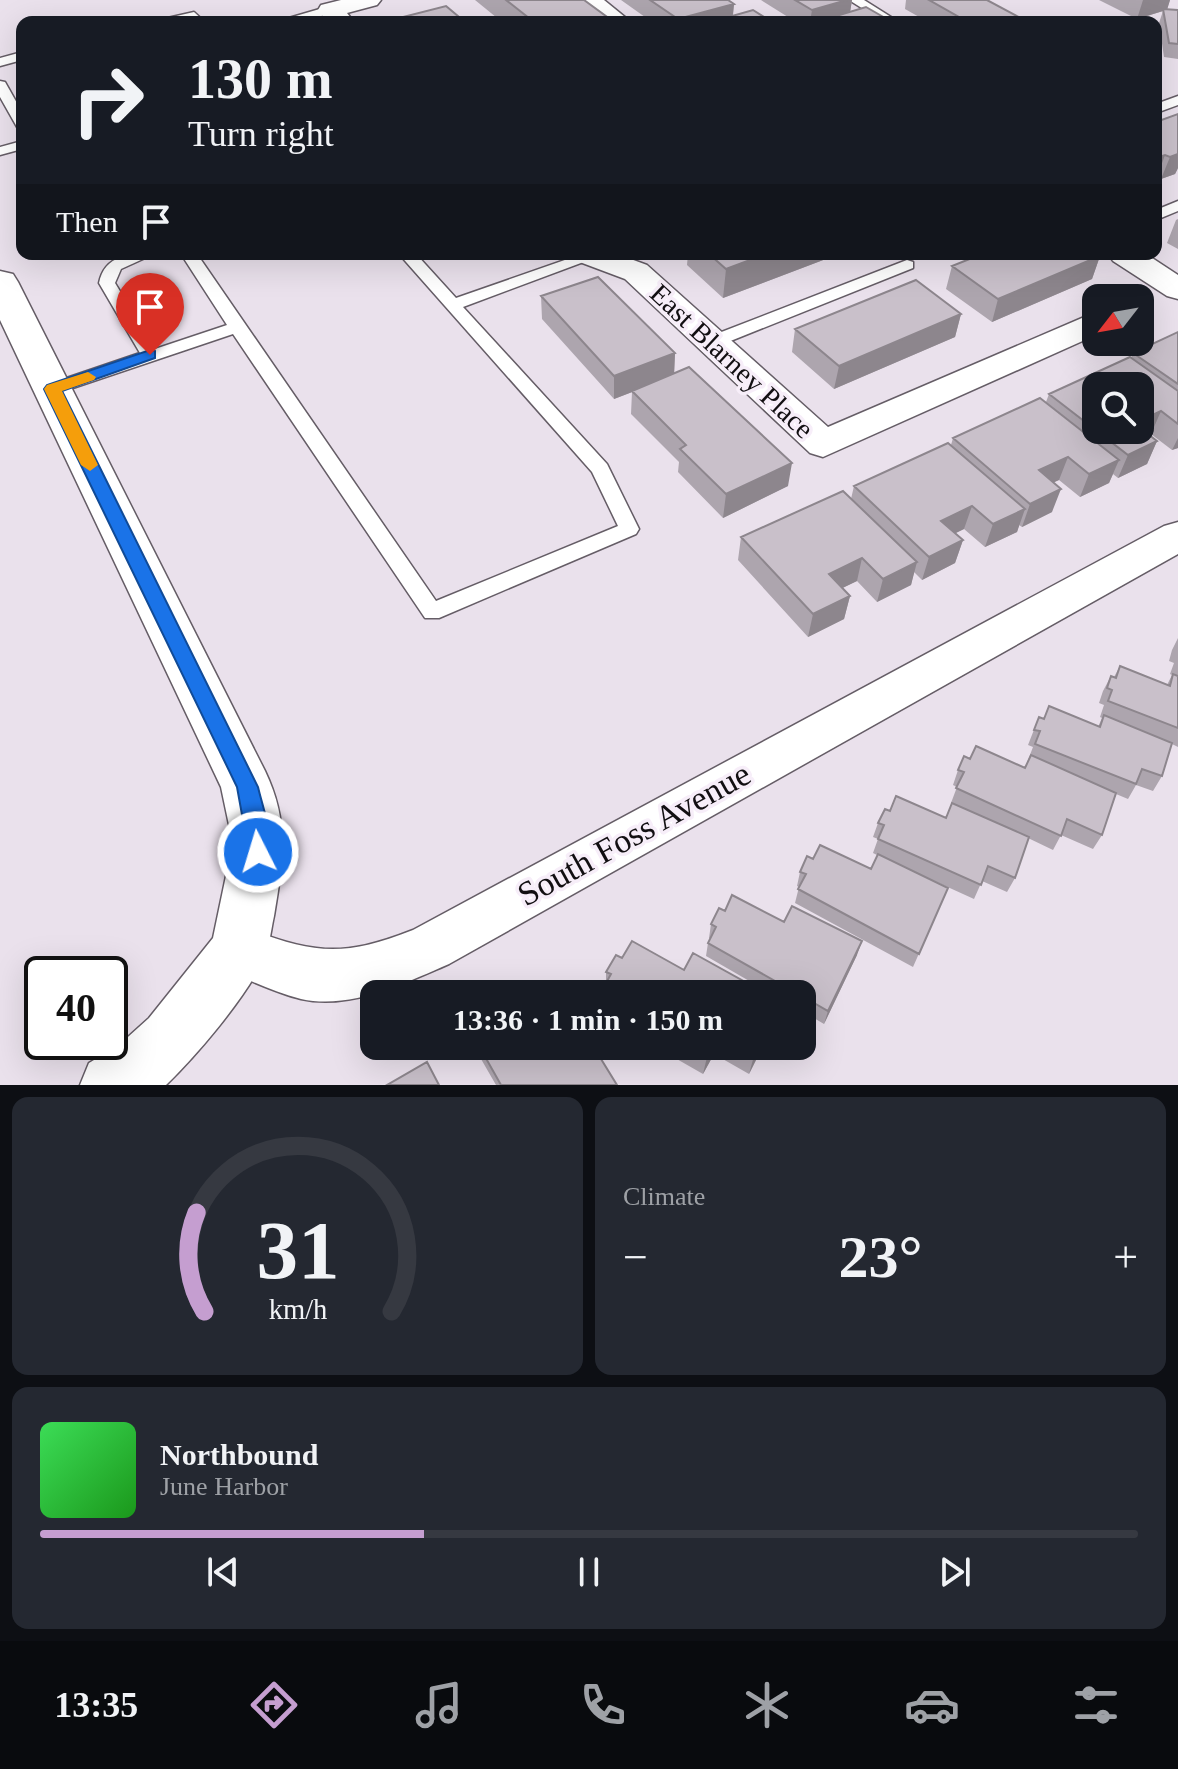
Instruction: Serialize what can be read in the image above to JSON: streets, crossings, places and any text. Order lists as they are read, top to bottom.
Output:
{
  "streets": {
    "street": ["East Blarney Place", "South Foss Avenue"]
  },
  "north": "bottom left",
  "page": {
    "turn": ["130 m", "Turn right"],
    "then": "Then",
    "limit": "40",
    "trip": "13:36 · 1 min · 150 m",
    "tile": "Climate",
    "heat": ["−", "23°", "+"],
    "song": ["Northbound", "June Harbor"],
    "tabs": "13:35",
    "gauge": ["31", "km/h"]
  }
}
